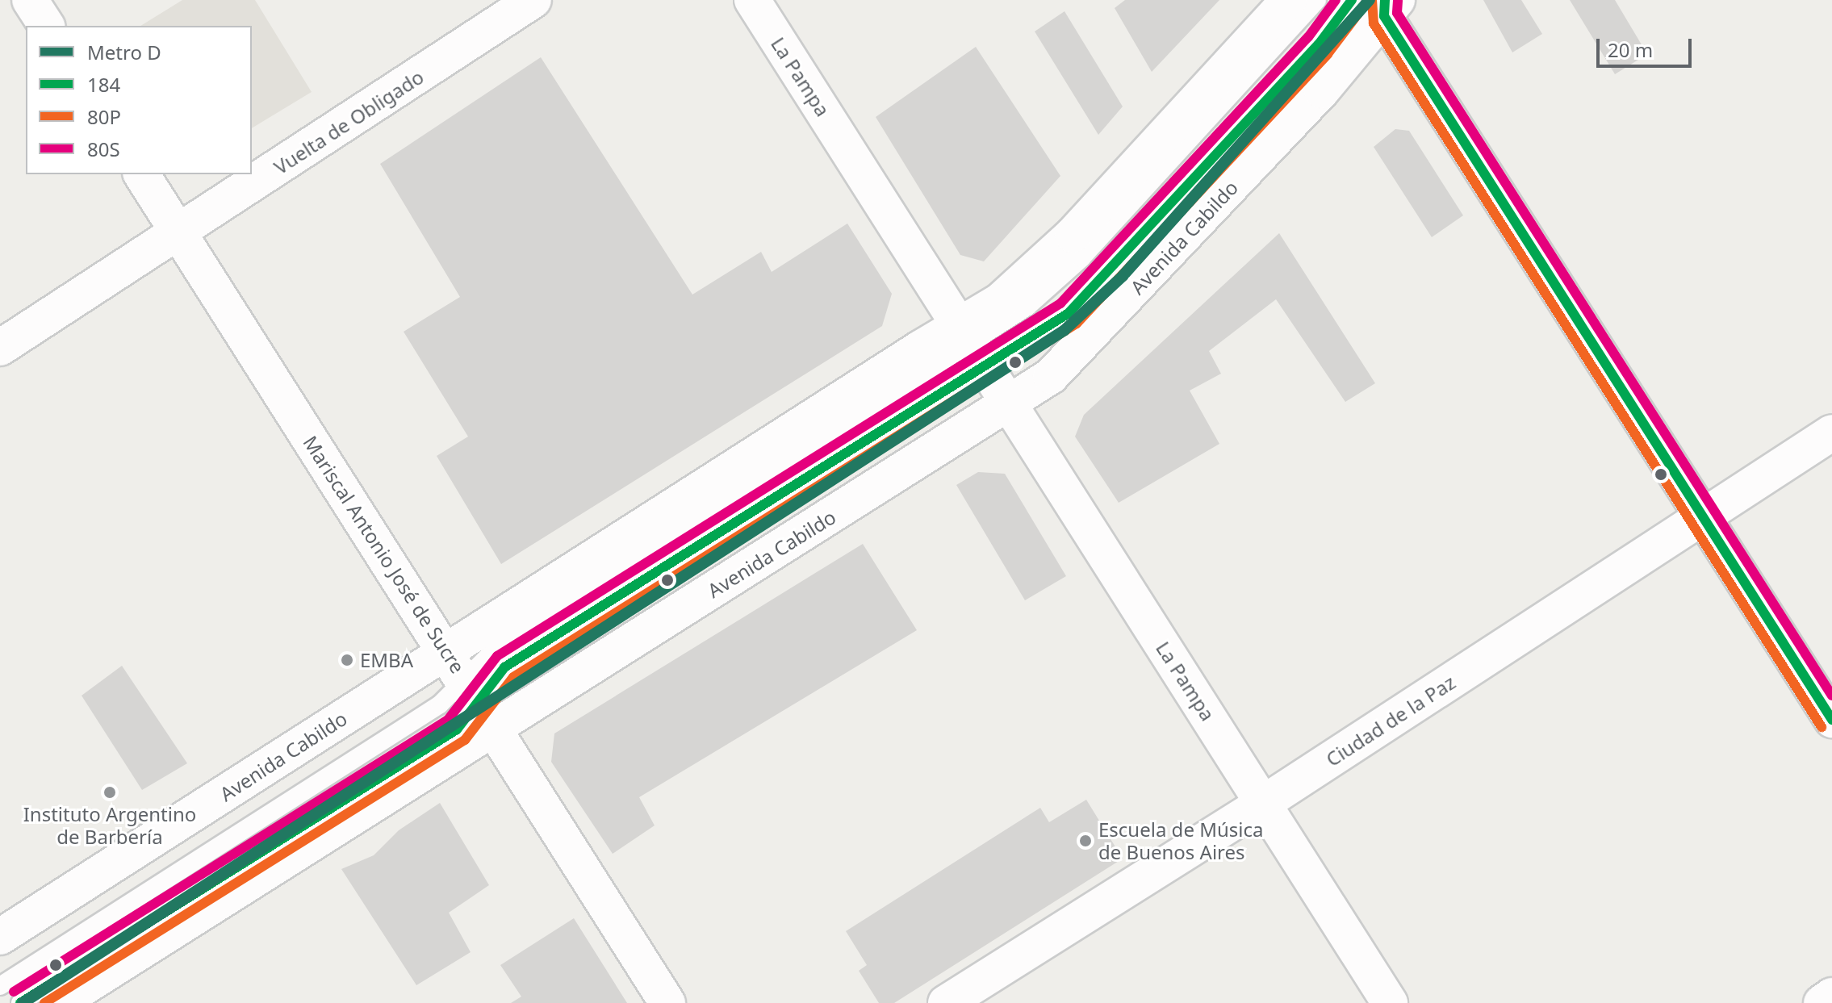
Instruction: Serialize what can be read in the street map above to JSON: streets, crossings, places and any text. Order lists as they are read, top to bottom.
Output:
{
  "streets": {
    "street": [
      "La Pampa",
      "Vuelta de Obligado",
      "Avenida Cabildo",
      "Mariscal Antonio José de Sucre",
      "Ciudad de la Paz"
    ]
  },
  "crossings": [
    ["La Pampa", "Avenida Cabildo"],
    ["La Pampa", "Ciudad de la Paz"],
    ["Vuelta de Obligado", "Mariscal Antonio José de Sucre"],
    ["Avenida Cabildo", "Mariscal Antonio José de Sucre"]
  ],
  "places": ["EMBA", "Instituto Argentino de Barbería", "Escuela de Música de Buenos Aires"],
  "lines": [
    "metro line D",
    "transit line 184",
    "transit line 80P",
    "transit line 80S"
  ],
  "legend": [
    "Metro D",
    "184",
    "80P",
    "80S"
  ],
  "scale_bar": "20 m"
}
